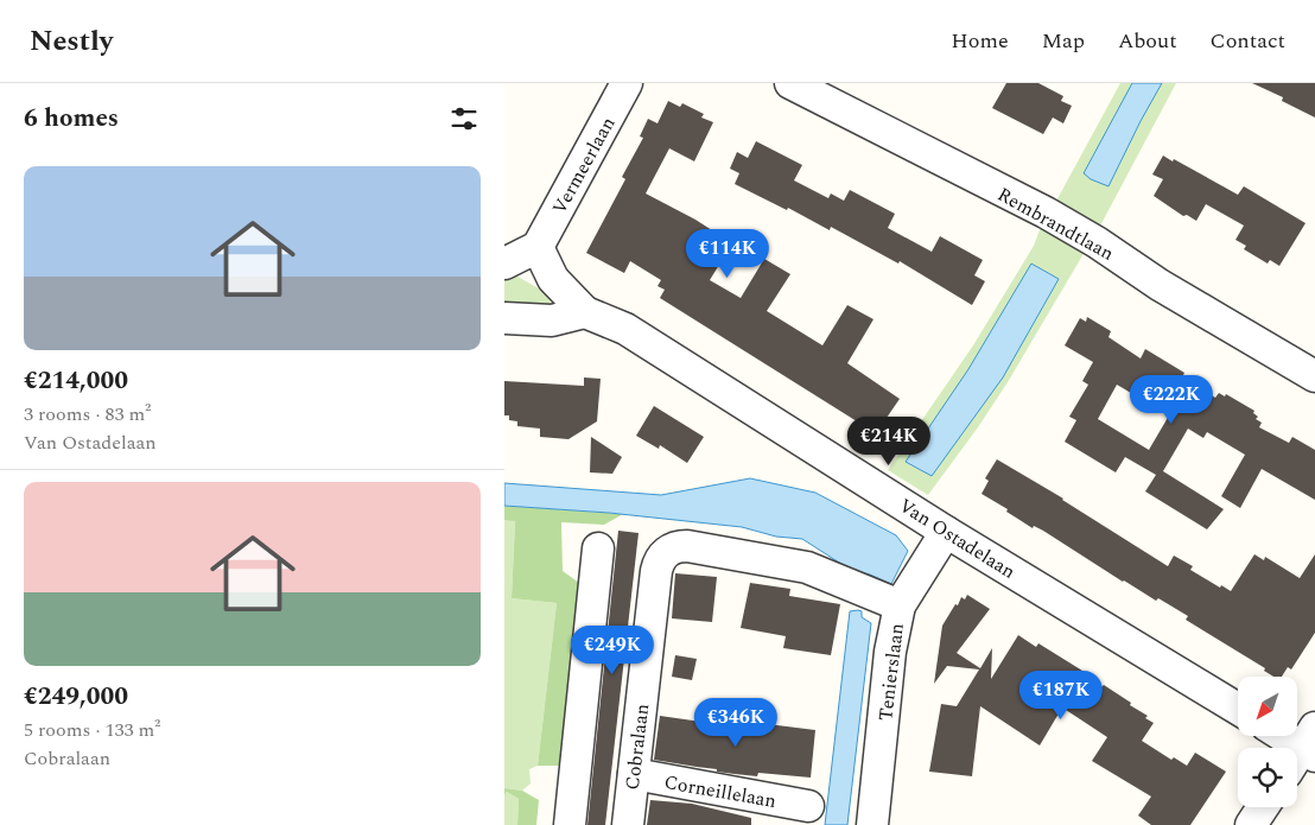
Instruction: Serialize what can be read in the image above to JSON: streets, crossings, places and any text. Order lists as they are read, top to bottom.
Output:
{
  "streets": {
    "street": [
      "Vermeerlaan",
      "Rembrandtlaan",
      "Van Ostadelaan",
      "Tenierslaan",
      "Cobralaan",
      "Corneillelaan"
    ]
  },
  "crossings": [
    ["Van Ostadelaan", "Tenierslaan"],
    ["Tenierslaan", "Cobralaan"],
    ["Cobralaan", "Corneillelaan"]
  ],
  "north": "bottom left",
  "page": {
    "header": "Nestly",
    "nav": [
      "Home",
      "Map",
      "About",
      "Contact"
    ],
    "heading": "6 homes",
    "list": [
      {
        "name": "€214,000",
        "note": "3 rooms · 83 m² · Van Ostadelaan"
      },
      {
        "name": "€249,000",
        "note": "5 rooms · 133 m² · Cobralaan"
      }
    ],
    "price": [
      "€114K",
      "€222K",
      "€214K",
      "€249K",
      "€187K",
      "€346K"
    ]
  }
}
